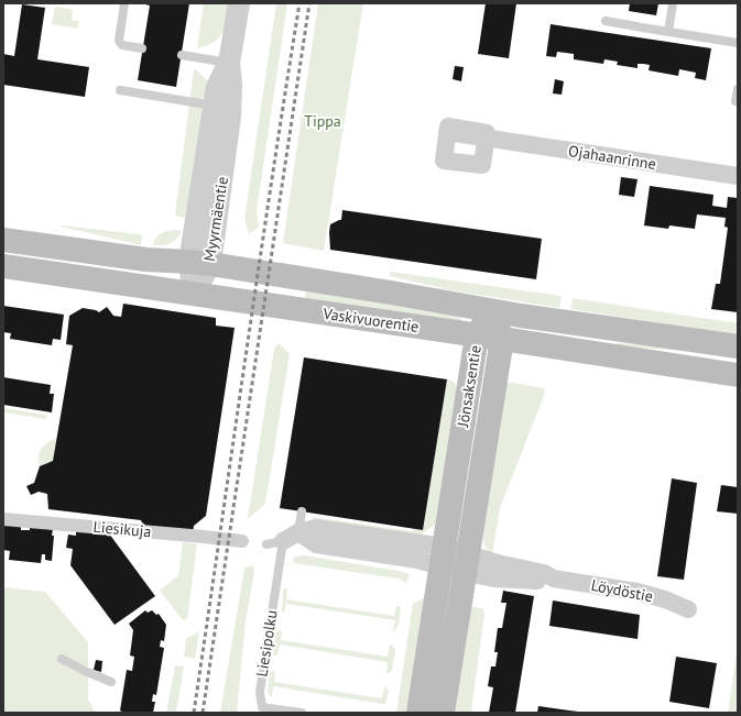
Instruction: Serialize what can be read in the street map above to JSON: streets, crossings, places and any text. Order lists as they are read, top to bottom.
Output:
{
  "streets": {
    "main road": ["Vaskivuorentie", "Jönsaksentie"],
    "street": [
      "Ojahaanrinne",
      "Myyrmäentie",
      "Liesikuja",
      "Löydöstie"
    ],
    "lane": ["Liesipolku"]
  },
  "crossings": [
    ["Myyrmäentie", "Vaskivuorentie"],
    ["Vaskivuorentie", "Jönsaksentie"],
    ["Jönsaksentie", "Löydöstie"]
  ],
  "parks": ["Tippa"]
}
